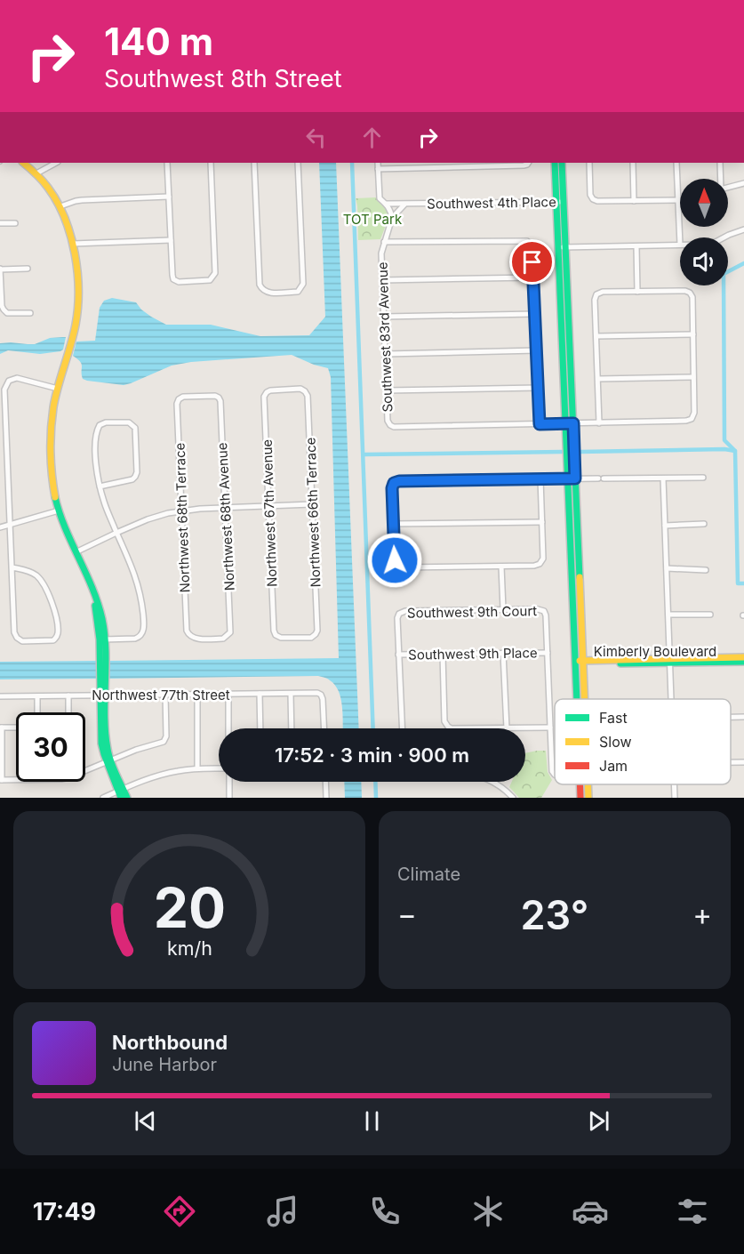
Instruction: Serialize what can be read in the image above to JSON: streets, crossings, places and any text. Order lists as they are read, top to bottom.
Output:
{
  "streets": {
    "street": [
      "Southwest 4th Place",
      "Southwest 83rd Avenue",
      "Northwest 66th Terrace",
      "Northwest 67th Avenue",
      "Northwest 68th Avenue",
      "Northwest 68th Terrace",
      "Southwest 9th Court",
      "Kimberly Boulevard",
      "Southwest 9th Place",
      "Northwest 77th Street"
    ]
  },
  "crossings": [
    ["Southwest 4th Place", "Southwest 83rd Avenue"],
    ["Northwest 66th Terrace", "Northwest 67th Avenue"],
    ["Northwest 68th Avenue", "Northwest 68th Terrace"],
    ["Southwest 9th Court", "Southwest 9th Place"]
  ],
  "parks": ["TOT Park"],
  "legend": ["Fast", "Slow", "Jam"],
  "north": "top",
  "page": {
    "turn": ["140 m", "Southwest 8th Street"],
    "limit": "30",
    "trip": "17:52 · 3 min · 900 m",
    "tile": "Climate",
    "heat": ["−", "23°", "+"],
    "song": ["Northbound", "June Harbor"],
    "tabs": "17:49",
    "gauge": ["20", "km/h"]
  }
}
